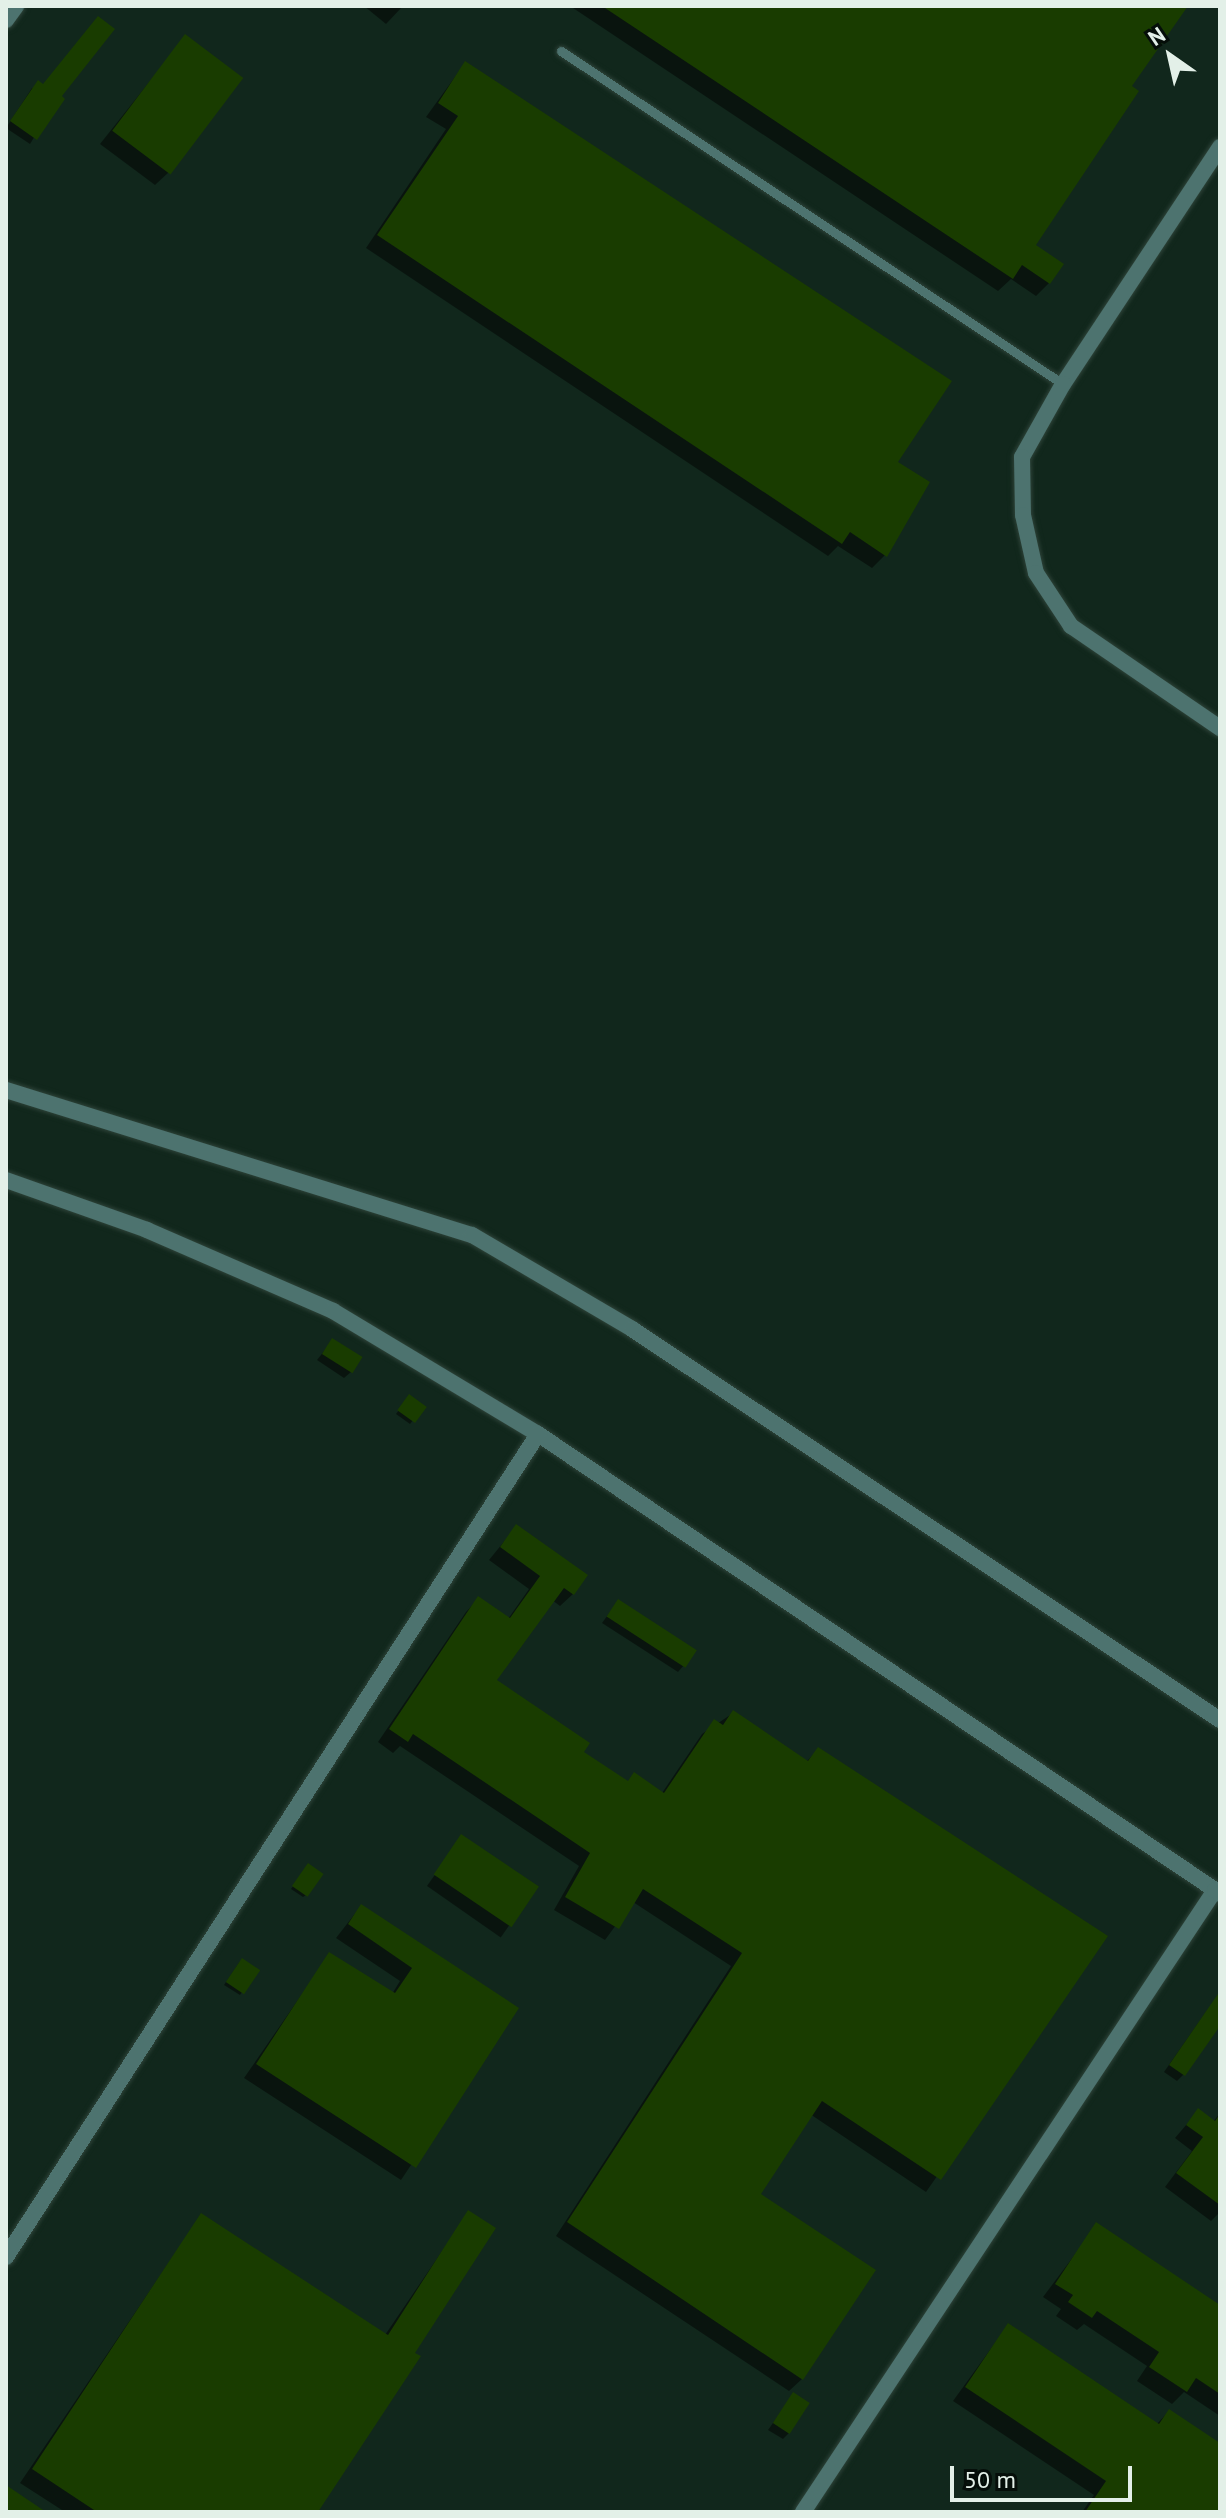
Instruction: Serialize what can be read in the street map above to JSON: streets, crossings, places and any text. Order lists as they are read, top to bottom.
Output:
{
  "scale_bar": "50 m",
  "north": "top left"
}
